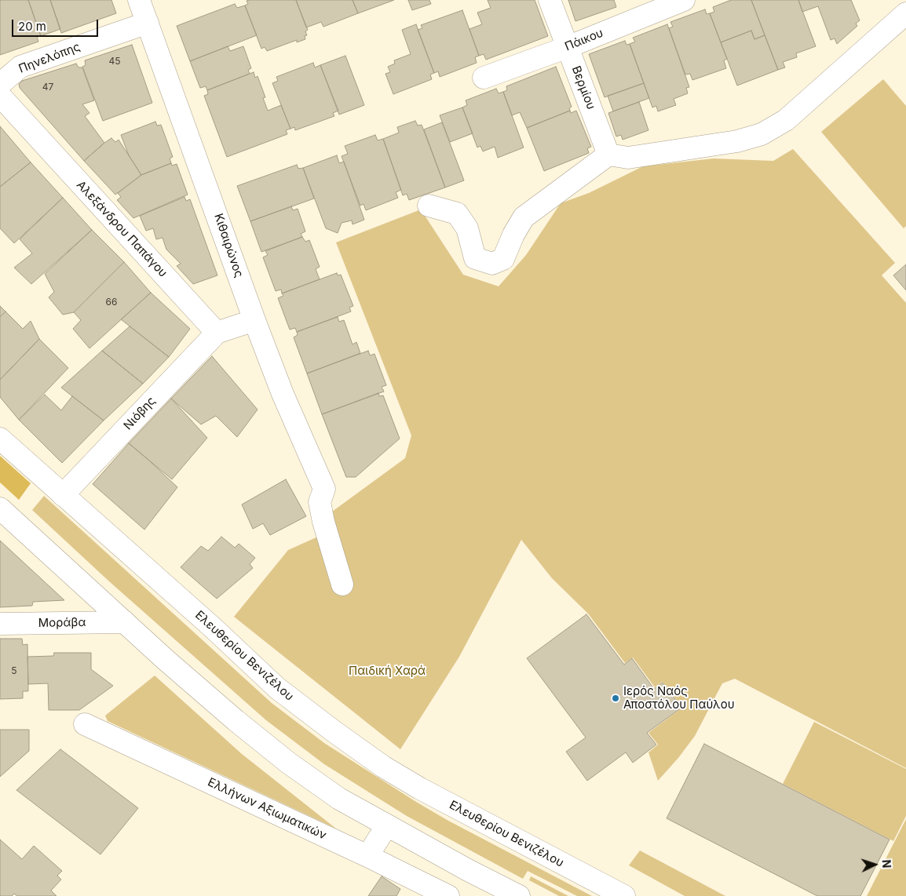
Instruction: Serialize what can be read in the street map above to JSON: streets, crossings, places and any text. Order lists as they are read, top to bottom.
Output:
{
  "streets": {
    "street": [
      "Πάικου",
      "Πηνελόπης",
      "Βερμίου",
      "Αλεξάνδρου Παπάγου",
      "Κιθαιρώνος",
      "Νιόβης",
      "Μοράβα",
      "Ελευθερίου Βενιζέλου",
      "Ελλήνων Αξιωματικών"
    ]
  },
  "crossings": [
    ["Πάικου", "Βερμίου"],
    ["Πηνελόπης", "Κιθαιρώνος"],
    ["Αλεξάνδρου Παπάγου", "Νιόβης"],
    ["Νιόβης", "Ελευθερίου Βενιζέλου"]
  ],
  "parks": ["Παιδική Χαρά"],
  "places": ["Ιερός Ναός Αποστόλου Παύλου"],
  "house_numbers": [
    "45",
    "47",
    "66",
    "5"
  ],
  "scale_bar": "20 m",
  "north": "right"
}
